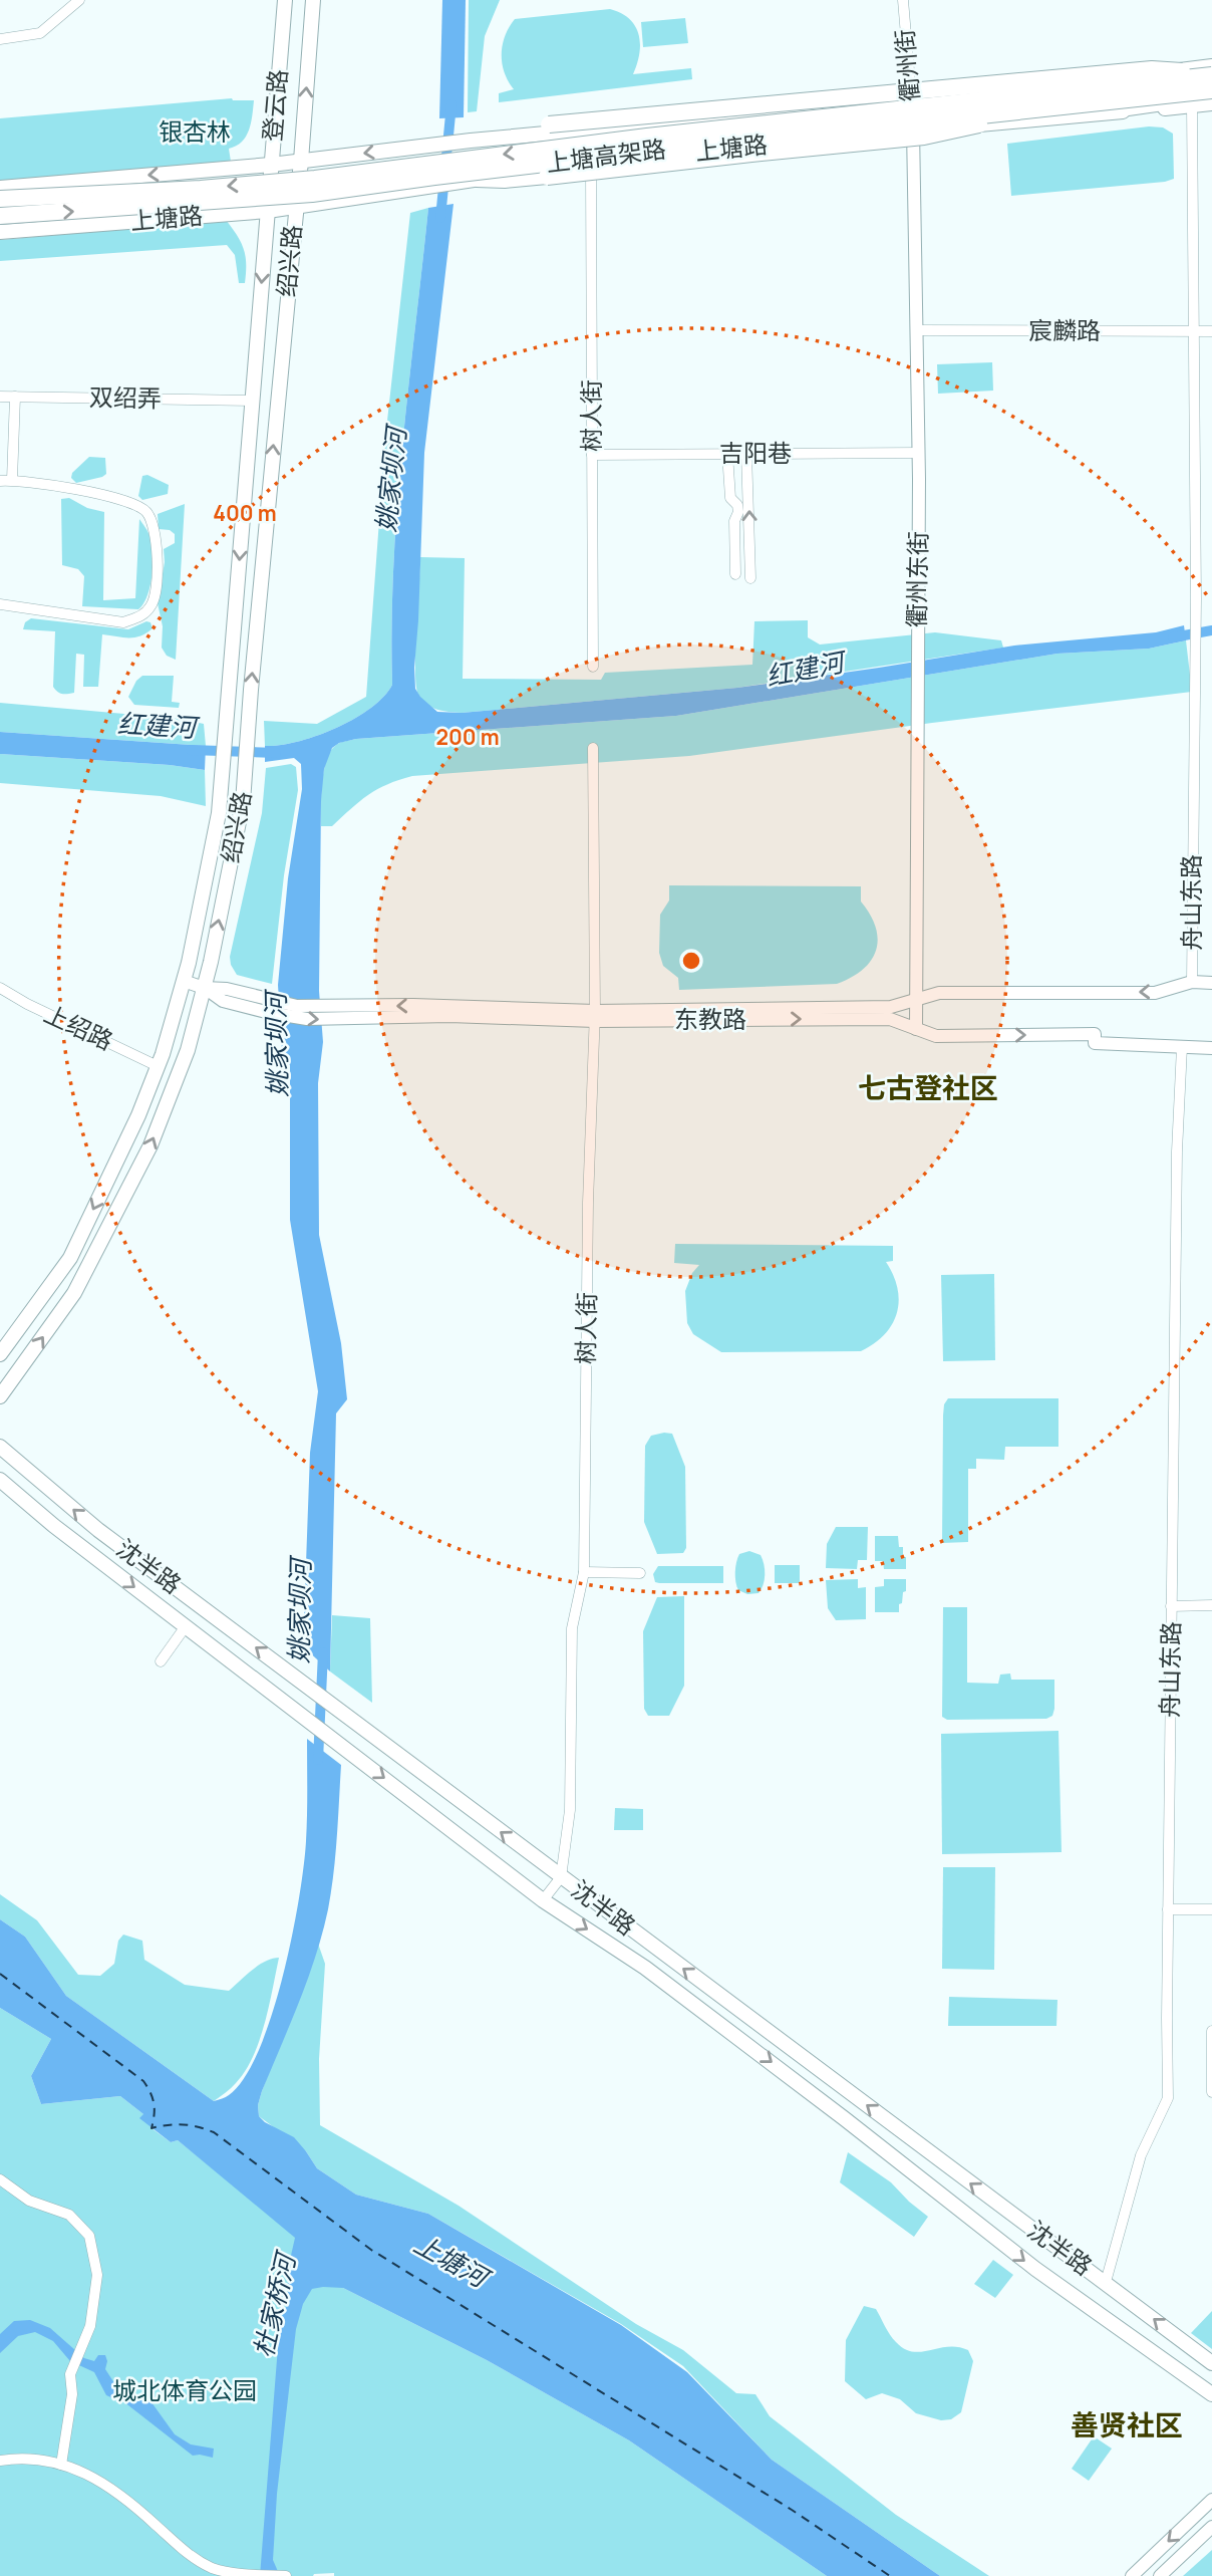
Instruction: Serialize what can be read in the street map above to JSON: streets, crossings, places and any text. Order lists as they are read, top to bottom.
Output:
{
  "streets": {
    "highway": ["上塘高架路"],
    "main road": [
      "登云路",
      "上塘路",
      "绍兴路",
      "沈半路"
    ],
    "street": [
      "衢州街",
      "宸麟路",
      "双绍弄",
      "树人街",
      "吉阳巷",
      "衢州东街",
      "舟山东路",
      "东教路",
      "上绍路"
    ]
  },
  "crossings": [
    ["衢州街", "上塘路"],
    ["衢州街", "衢州东街"],
    ["登云路", "上塘路"],
    ["登云路", "绍兴路"],
    ["上塘路", "绍兴路"],
    ["上塘路", "树人街"],
    ["上塘路", "衢州东街"],
    ["上塘路", "舟山东路"],
    ["绍兴路", "双绍弄"],
    ["绍兴路", "东教路"],
    ["绍兴路", "上绍路"],
    ["宸麟路", "衢州东街"],
    ["宸麟路", "舟山东路"],
    ["树人街", "吉阳巷"],
    ["树人街", "东教路"],
    ["树人街", "沈半路"],
    ["吉阳巷", "衢州东街"],
    ["衢州东街", "东教路"],
    ["舟山东路", "东教路"],
    ["舟山东路", "沈半路"]
  ],
  "districts": ["七古登社区", "善贤社区"],
  "water": [
    "姚家坝河",
    "红建河",
    "上塘河",
    "杜家桥河"
  ],
  "parks": ["银杏林", "城北体育公园"],
  "rings": ["400 m", "200 m"]
}
